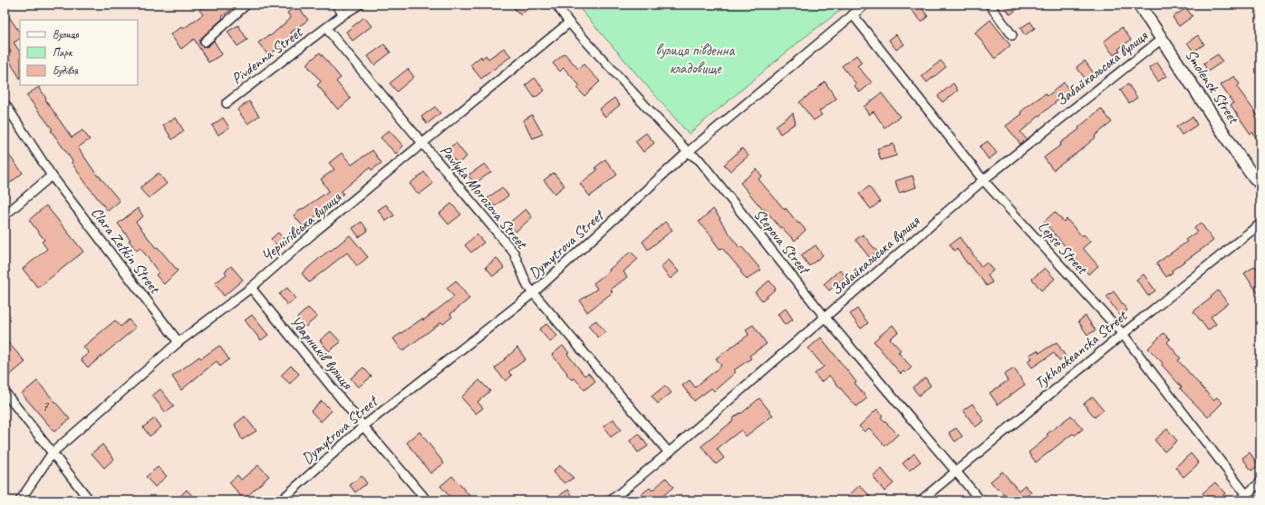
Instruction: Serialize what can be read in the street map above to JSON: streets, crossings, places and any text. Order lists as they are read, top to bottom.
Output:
{
  "streets": {
    "street": [
      "Pivdenna Street",
      "Забайкальська вулиця",
      "Smolensk Street",
      "Pavlyka Morozova Street",
      "Чернігівська вулиця",
      "Stepova Street",
      "Dymytrova Street",
      "Lepse Street",
      "Clara Zetkin Street",
      "Tykhookeanska Street",
      "Ударників вулиця"
    ]
  },
  "crossings": [
    ["Pivdenna Street", "Pavlyka Morozova Street"],
    ["Забайкальська вулиця", "Smolensk Street"],
    ["Забайкальська вулиця", "Pavlyka Morozova Street"],
    ["Забайкальська вулиця", "Stepova Street"],
    ["Забайкальська вулиця", "Lepse Street"],
    ["Pavlyka Morozova Street", "Чернігівська вулиця"],
    ["Pavlyka Morozova Street", "Dymytrova Street"],
    ["Чернігівська вулиця", "Stepova Street"],
    ["Чернігівська вулиця", "Clara Zetkin Street"],
    ["Чернігівська вулиця", "Ударників вулиця"],
    ["Stepova Street", "Dymytrova Street"],
    ["Stepova Street", "Tykhookeanska Street"],
    ["Dymytrova Street", "Lepse Street"],
    ["Dymytrova Street", "Ударників вулиця"],
    ["Lepse Street", "Tykhookeanska Street"]
  ],
  "parks": ["вулиця південна кладовище"],
  "house_numbers": ["7"],
  "legend": ["Вулиця", "Парк", "Будівля"]
}
